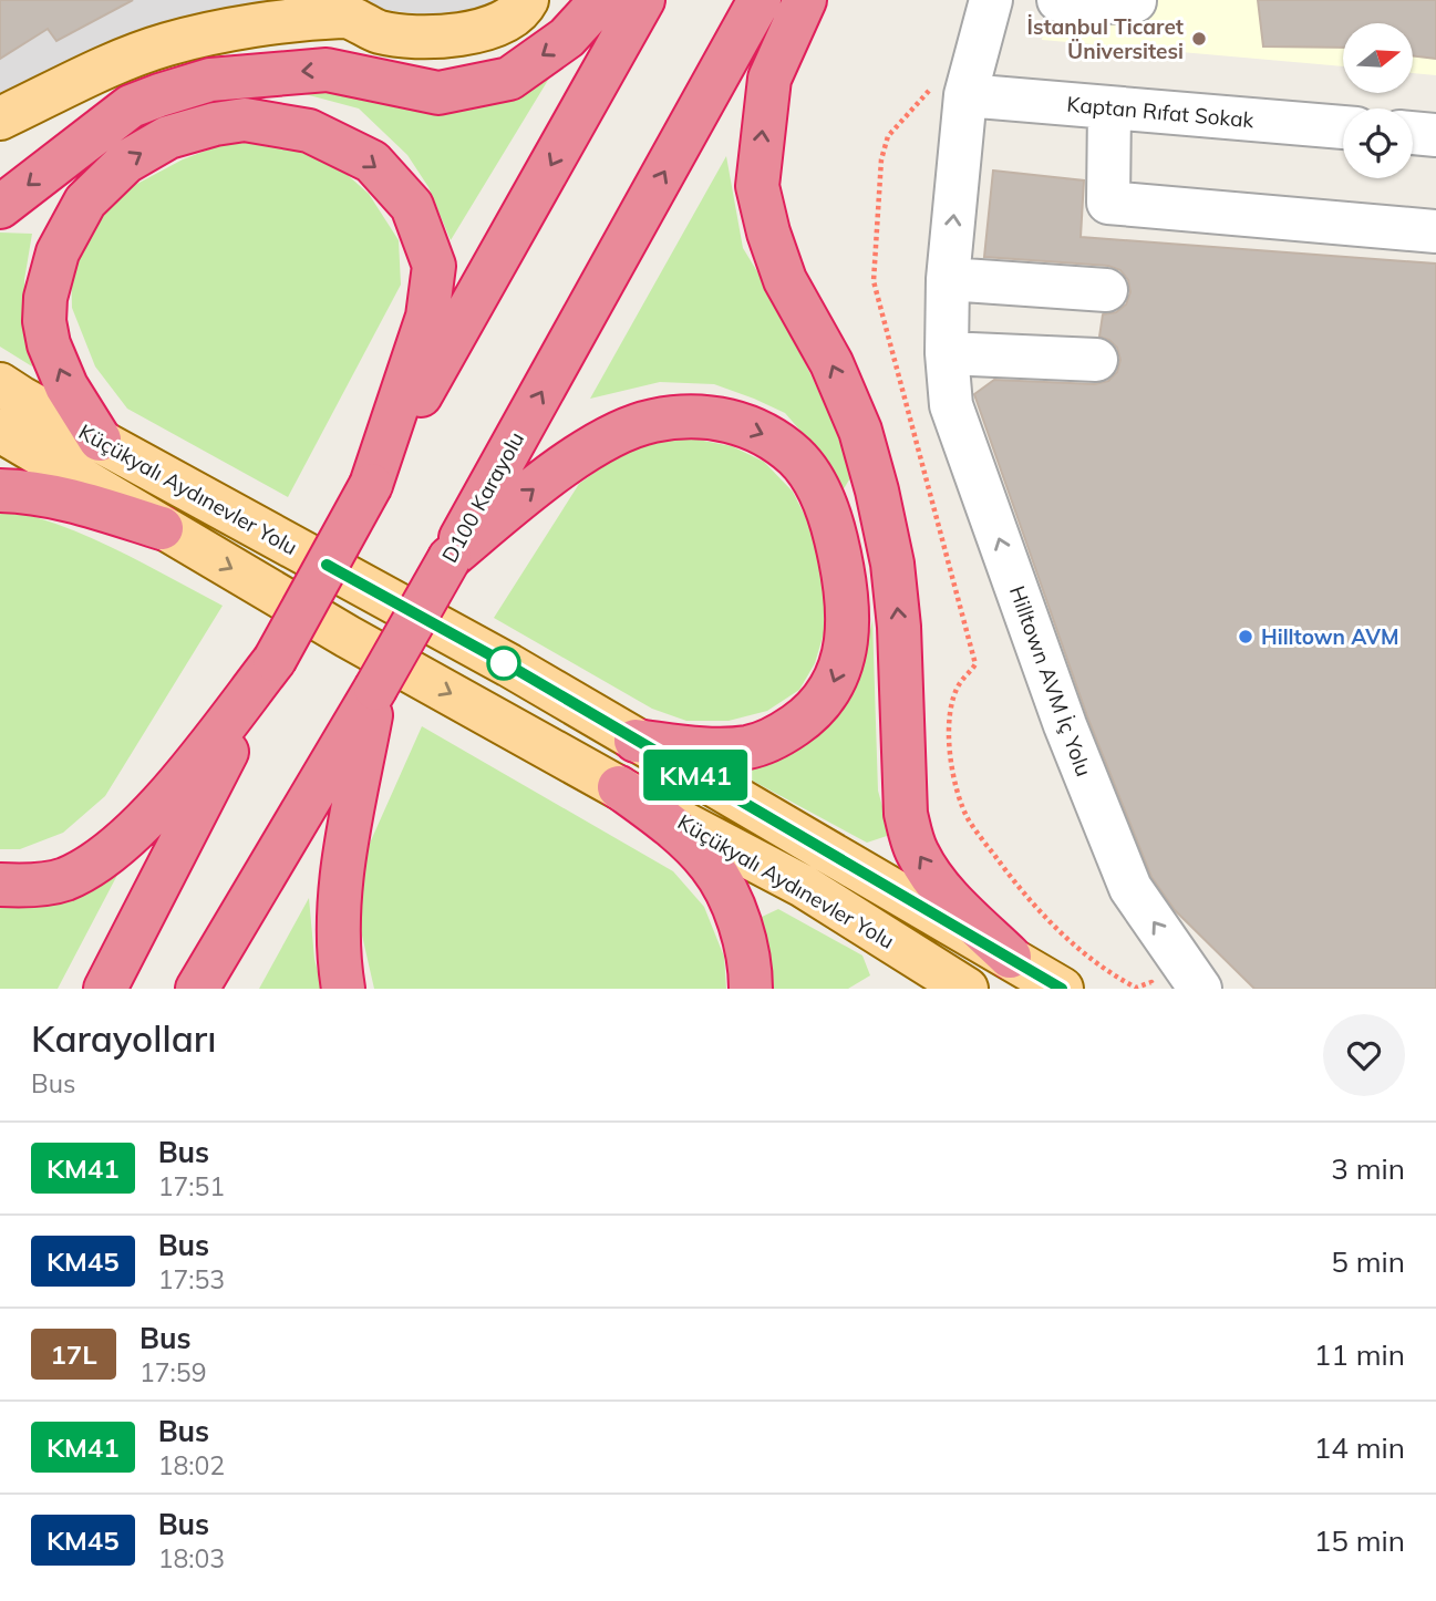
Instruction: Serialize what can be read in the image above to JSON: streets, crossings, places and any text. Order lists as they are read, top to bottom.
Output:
{
  "streets": {
    "highway": ["D100 Karayolu"],
    "main road": ["Küçükyalı Aydınevler Yolu"],
    "street": ["Kaptan Rıfat Sokak", "Hilltown AVM İç Yolu"]
  },
  "crossings": [
    ["Kaptan Rıfat Sokak", "Hilltown AVM İç Yolu"]
  ],
  "one_way": ["Hilltown AVM İç Yolu"],
  "places": ["İstanbul Ticaret Üniversitesi", "Hilltown AVM"],
  "lines": ["bus line KM41"],
  "north": "right",
  "page": {
    "on_map": "KM41",
    "heading": ["Karayolları", "Bus"],
    "list": [
      {
        "mark": "KM41",
        "name": "Bus",
        "note": "17:51",
        "value": "3 min"
      },
      {
        "mark": "KM45",
        "name": "Bus",
        "note": "17:53",
        "value": "5 min"
      },
      {
        "mark": "17L",
        "name": "Bus",
        "note": "17:59",
        "value": "11 min"
      },
      {
        "mark": "KM41",
        "name": "Bus",
        "note": "18:02",
        "value": "14 min"
      },
      {
        "mark": "KM45",
        "name": "Bus",
        "note": "18:03",
        "value": "15 min"
      }
    ]
  }
}
